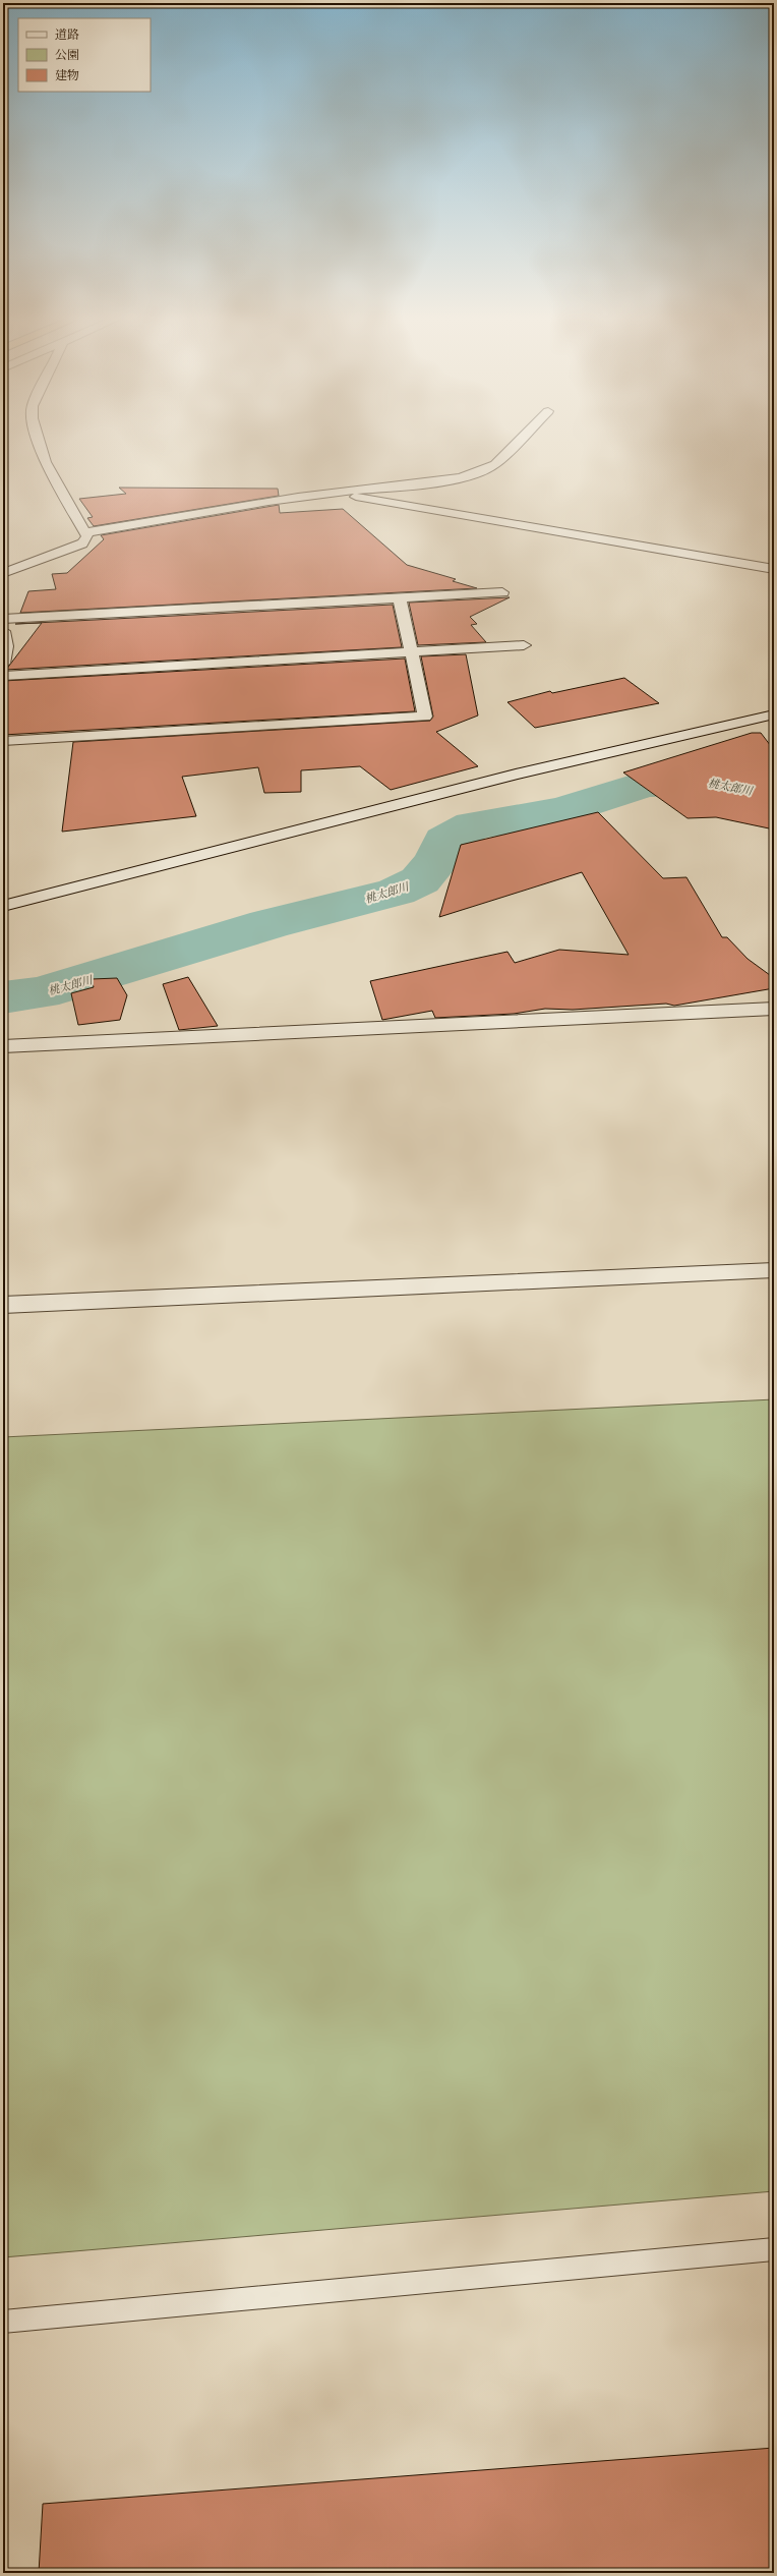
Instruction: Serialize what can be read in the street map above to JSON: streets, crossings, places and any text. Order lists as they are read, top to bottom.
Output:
{
  "water": ["桃太郎川"],
  "legend": ["道路", "公園", "建物"]
}
